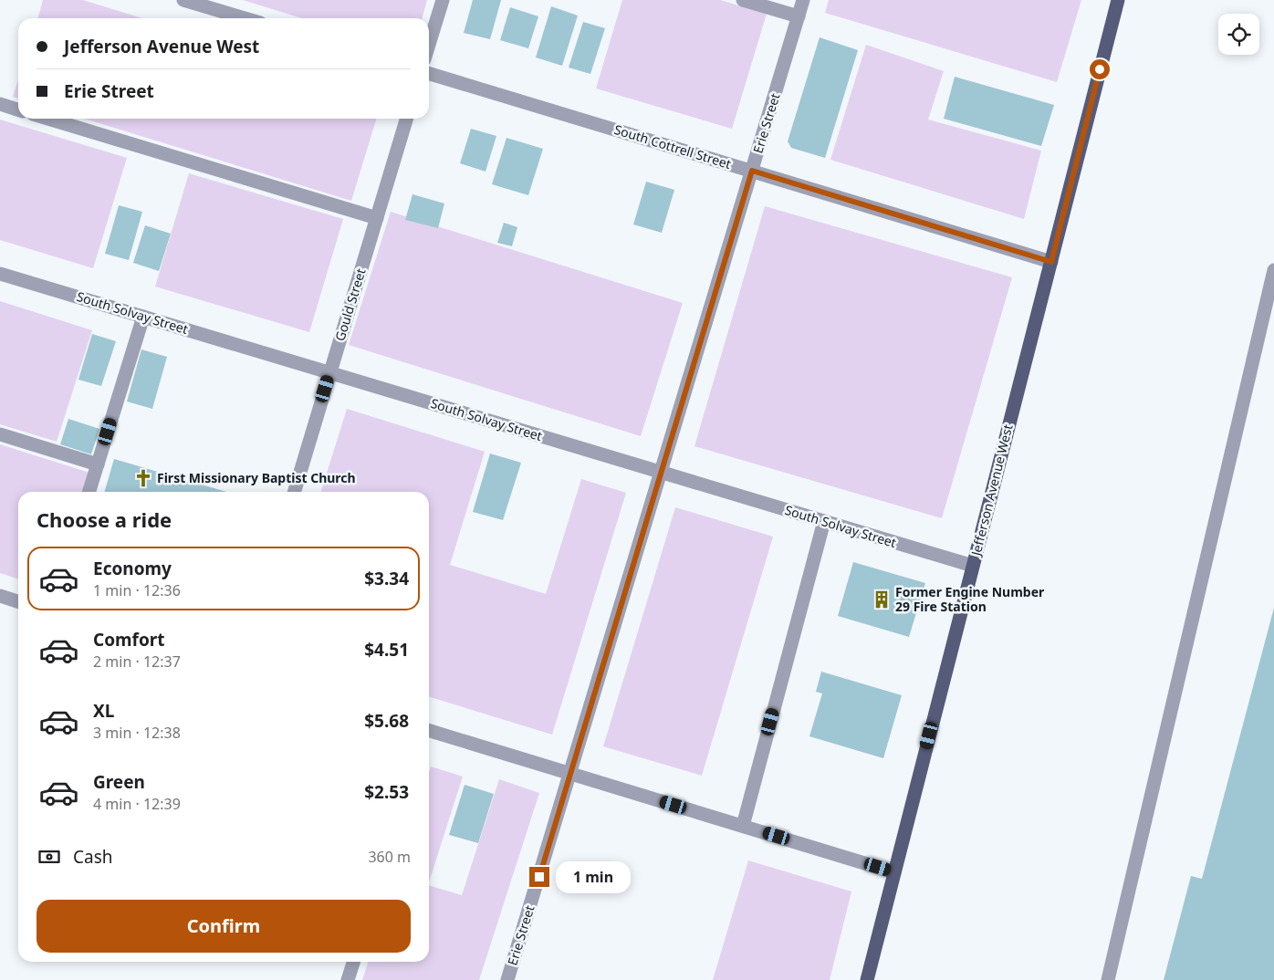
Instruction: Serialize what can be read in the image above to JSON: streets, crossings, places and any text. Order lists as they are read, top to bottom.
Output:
{
  "streets": {
    "main road": ["Jefferson Avenue West"],
    "street": [
      "Erie Street",
      "South Cottrell Street",
      "Gould Street",
      "South Solvay Street"
    ]
  },
  "crossings": [
    ["Erie Street", "South Cottrell Street"],
    ["Erie Street", "South Solvay Street"],
    ["South Cottrell Street", "Jefferson Avenue West"],
    ["Gould Street", "South Solvay Street"],
    ["South Solvay Street", "Jefferson Avenue West"]
  ],
  "places": {
    "church": ["First Missionary Baptist Church"],
    "building": ["Former Engine Number 29 Fire Station"]
  },
  "page": {
    "banner": ["Jefferson Avenue West", "Erie Street"],
    "heading": "Choose a ride",
    "list": [
      {
        "name": "Economy",
        "note": "1 min · 12:36",
        "value": "$3.34"
      },
      {
        "name": "Comfort",
        "note": "2 min · 12:37",
        "value": "$4.51"
      },
      {
        "name": "XL",
        "note": "3 min · 12:38",
        "value": "$5.68"
      },
      {
        "name": "Green",
        "note": "4 min · 12:39",
        "value": "$2.53"
      }
    ],
    "pay": ["Cash", "360 m"],
    "bubble": "1 min",
    "buttons": "Confirm"
  }
}
